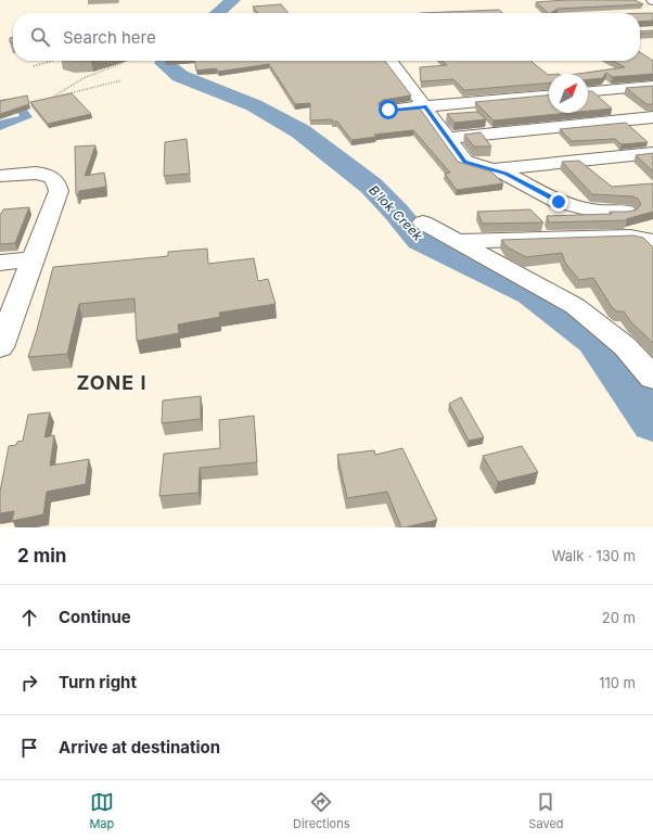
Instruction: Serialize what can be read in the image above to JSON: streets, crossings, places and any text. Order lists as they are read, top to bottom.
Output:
{
  "districts": ["ZONE I"],
  "water": ["B'lok Creek"],
  "north": "top right",
  "page": {
    "search": "Search here",
    "heading": ["2 min", "Walk · 130 m"],
    "list": [
      ["Continue", "20 m"],
      ["Turn right", "110 m"],
      "Arrive at destination"
    ],
    "nav": ["Map", "Directions", "Saved"]
  }
}
